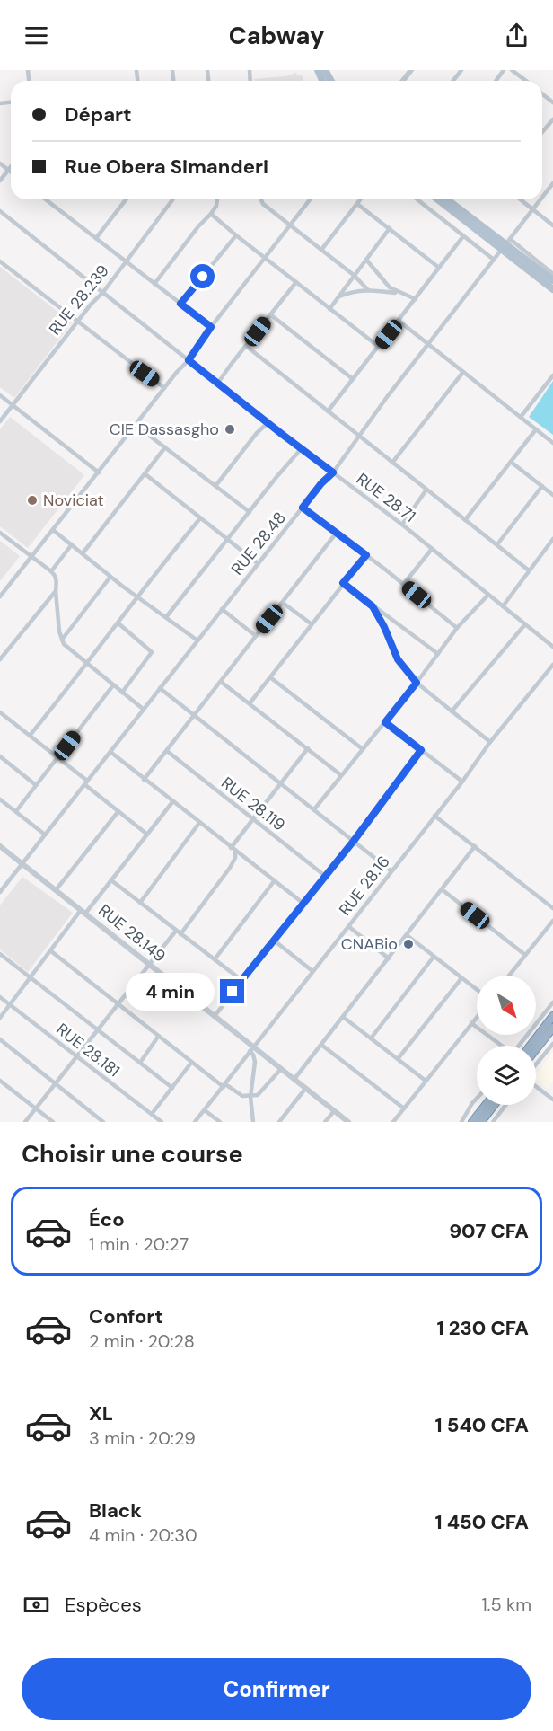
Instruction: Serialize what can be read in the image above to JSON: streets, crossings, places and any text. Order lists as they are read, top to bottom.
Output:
{
  "streets": {
    "street": [
      "RUE 28.239",
      "RUE 28.71",
      "RUE 28.48",
      "RUE 28.119",
      "RUE 28.16",
      "RUE 28.149",
      "RUE 28.181"
    ]
  },
  "crossings": [
    ["RUE 28.239", "RUE 28.71"],
    ["RUE 28.71", "RUE 28.48"],
    ["RUE 28.48", "RUE 28.149"],
    ["RUE 28.16", "RUE 28.149"]
  ],
  "places": ["CIE Dassasgho", "Noviciat", "CNABio"],
  "north": "bottom right",
  "page": {
    "header": "Cabway",
    "banner": ["Départ", "Rue Obera Simanderi"],
    "bubble": "4 min",
    "heading": "Choisir une course",
    "list": [
      {
        "name": "Éco",
        "note": "1 min · 20:27",
        "value": "907 CFA"
      },
      {
        "name": "Confort",
        "note": "2 min · 20:28",
        "value": "1 230 CFA"
      },
      {
        "name": "XL",
        "note": "3 min · 20:29",
        "value": "1 540 CFA"
      },
      {
        "name": "Black",
        "note": "4 min · 20:30",
        "value": "1 450 CFA"
      }
    ],
    "pay": ["Espèces", "1.5 km"],
    "buttons": "Confirmer"
  }
}
